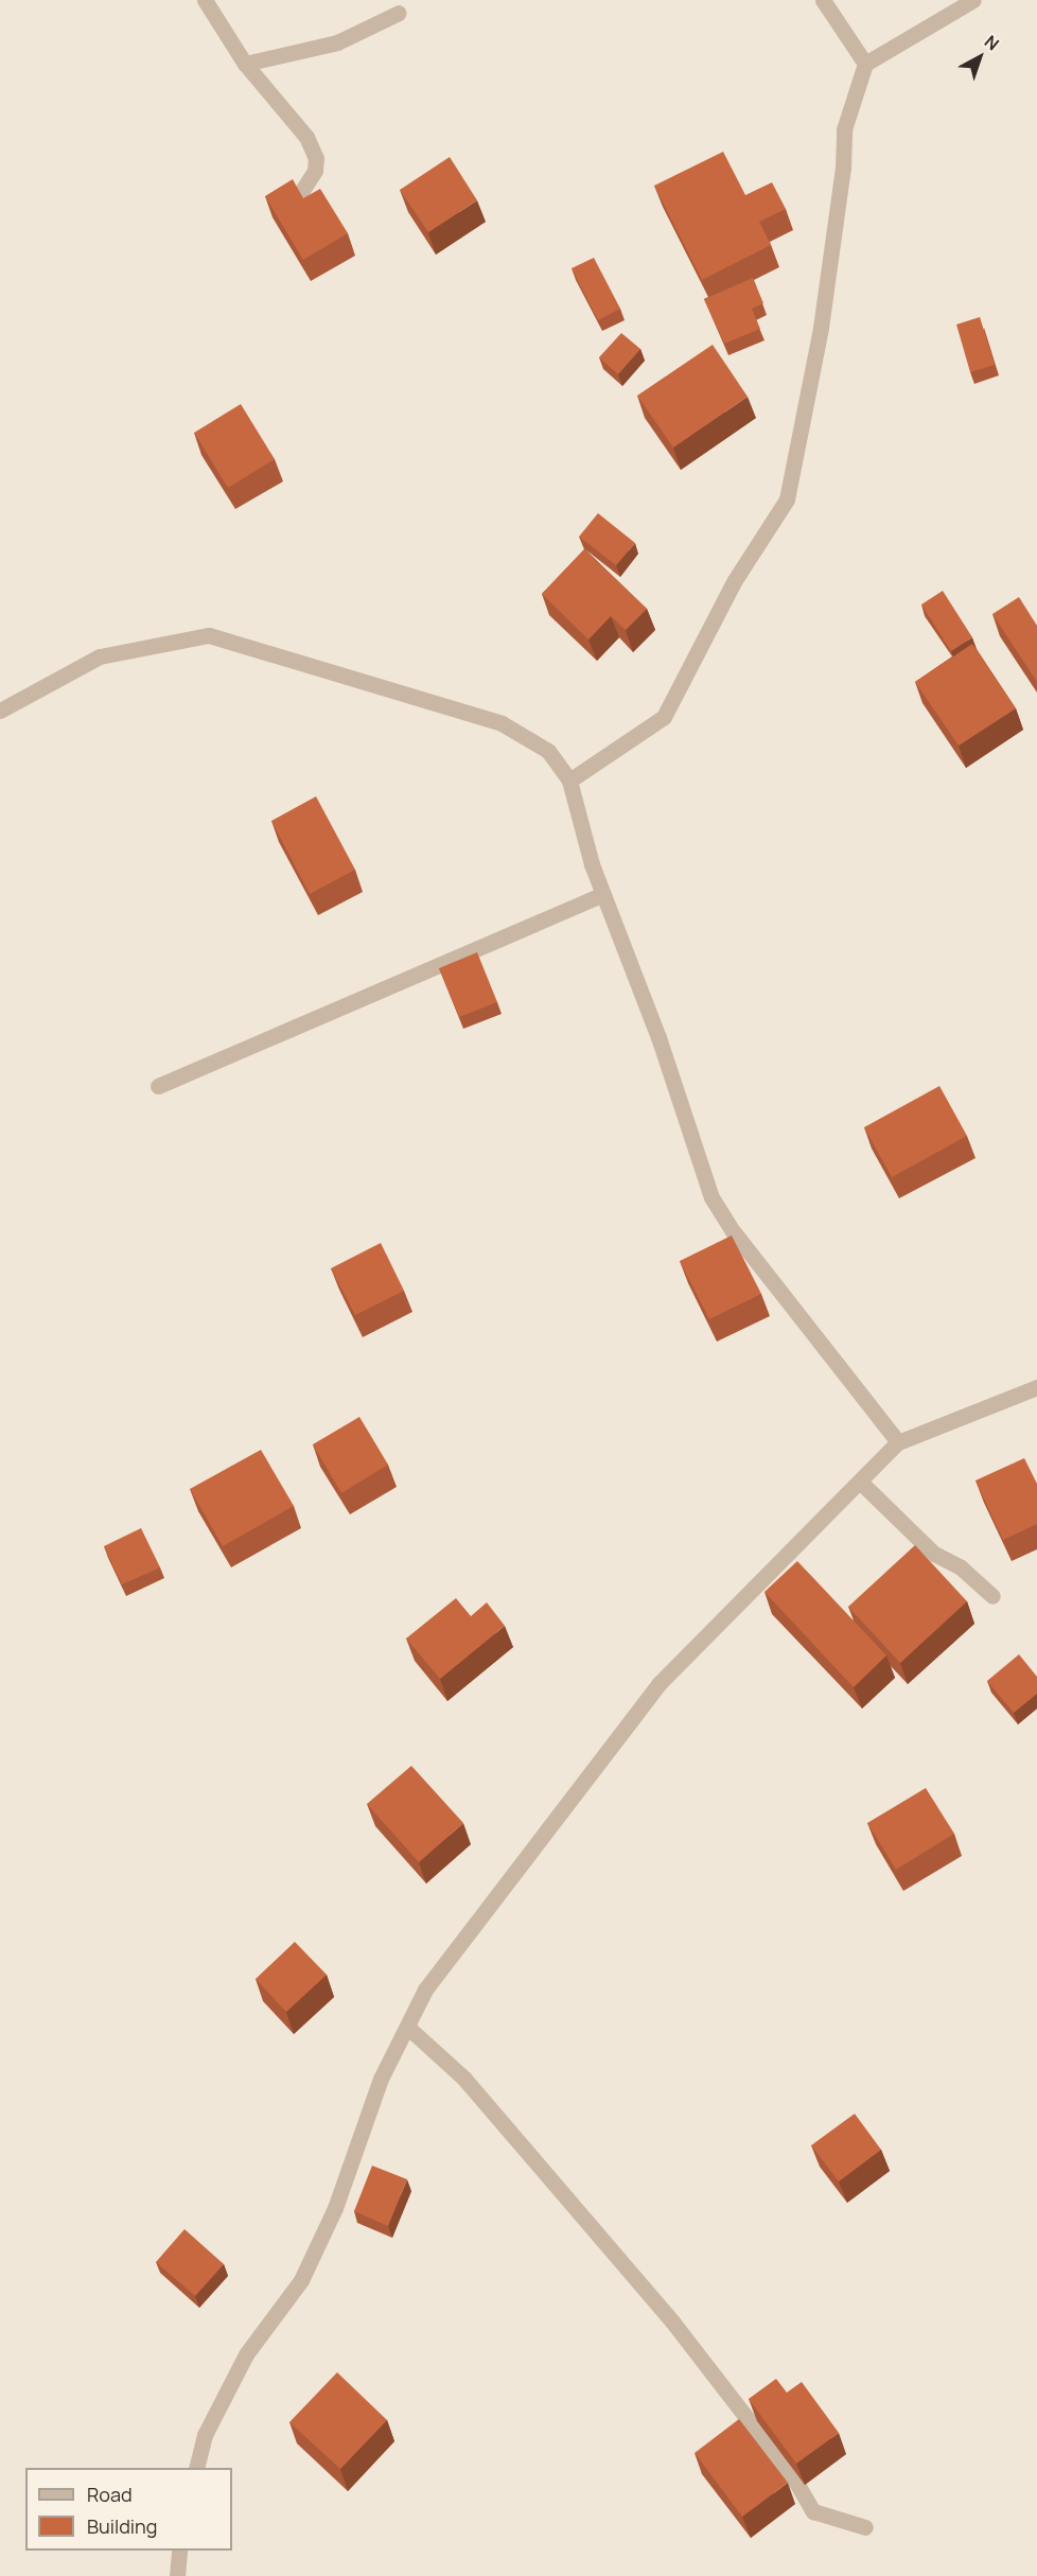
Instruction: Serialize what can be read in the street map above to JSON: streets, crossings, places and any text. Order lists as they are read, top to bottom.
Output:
{
  "legend": ["Road", "Building"],
  "north": "top right"
}
